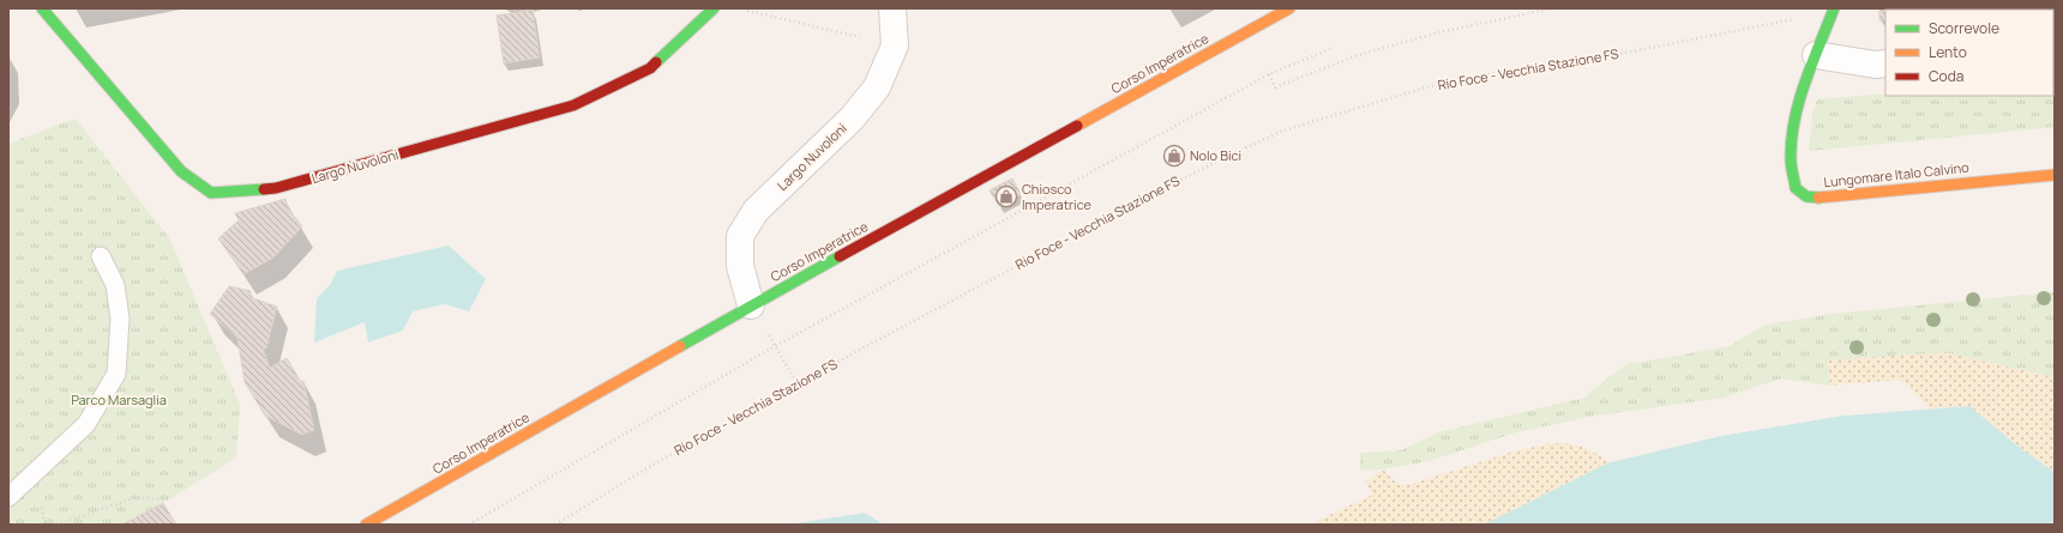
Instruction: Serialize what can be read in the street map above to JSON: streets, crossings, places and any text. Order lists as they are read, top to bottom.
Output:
{
  "streets": {
    "street": ["Corso Imperatrice", "Largo Nuvoloni", "Lungomare Italo Calvino"],
    "path": ["Rio Foce - Vecchia Stazione FS"]
  },
  "crossings": [
    ["Corso Imperatrice", "Largo Nuvoloni"],
    ["Rio Foce - Vecchia Stazione FS", "Lungomare Italo Calvino"]
  ],
  "parks": ["Parco Marsaglia"],
  "places": {
    "shop": ["Nolo Bici", "Chiosco Imperatrice"]
  },
  "legend": ["Scorrevole", "Lento", "Coda"]
}
